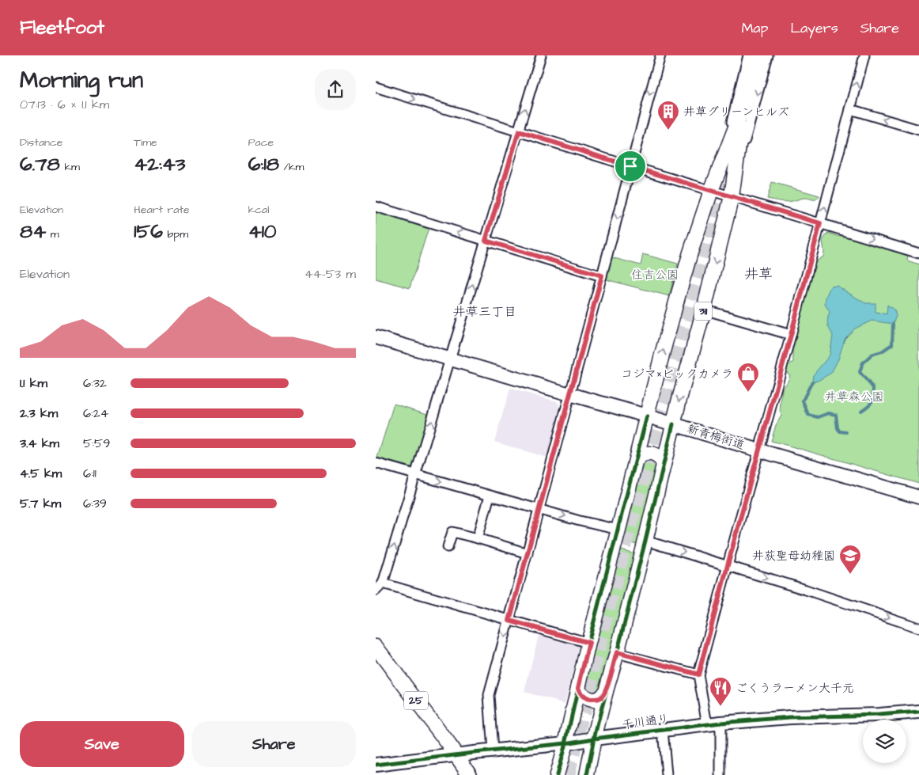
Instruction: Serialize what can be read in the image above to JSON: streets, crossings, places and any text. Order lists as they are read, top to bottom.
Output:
{
  "streets": {
    "main road": [
      "311",
      "新青梅街道",
      "25",
      "千川通り"
    ]
  },
  "crossings": [
    ["311", "新青梅街道"],
    ["311", "千川通り"],
    ["25", "千川通り"]
  ],
  "districts": ["井草", "井草三丁目"],
  "parks": ["住吉公園", "井草森公園"],
  "places": {
    "building": ["井草グリーンヒルズ"],
    "shop": ["コジマ×ビックカメラ"],
    "school or university": ["井荻聖母幼稚園"],
    "restaurant": ["ごくうラーメン大千元"]
  },
  "page": {
    "header": "Fleetfoot",
    "nav": ["Map", "Layers", "Share"],
    "heading": ["Morning run", "07:13 · 6 × 1.1 km"],
    "stats": [
      ["Distance", "6.78 km"],
      ["Time", "42:43"],
      ["Pace", "6:18 /km"],
      ["Elevation", "84 m"],
      ["Heart rate", "156 bpm"],
      ["kcal", "410"]
    ],
    "chart": ["Elevation", "44–53 m"],
    "list": [
      {
        "name": "1.1 km",
        "note": "6:32"
      },
      {
        "name": "2.3 km",
        "note": "6:24"
      },
      {
        "name": "3.4 km",
        "note": "5:59"
      },
      {
        "name": "4.5 km",
        "note": "6:11"
      },
      {
        "name": "5.7 km",
        "note": "6:39"
      }
    ],
    "buttons": ["Save", "Share"]
  }
}
